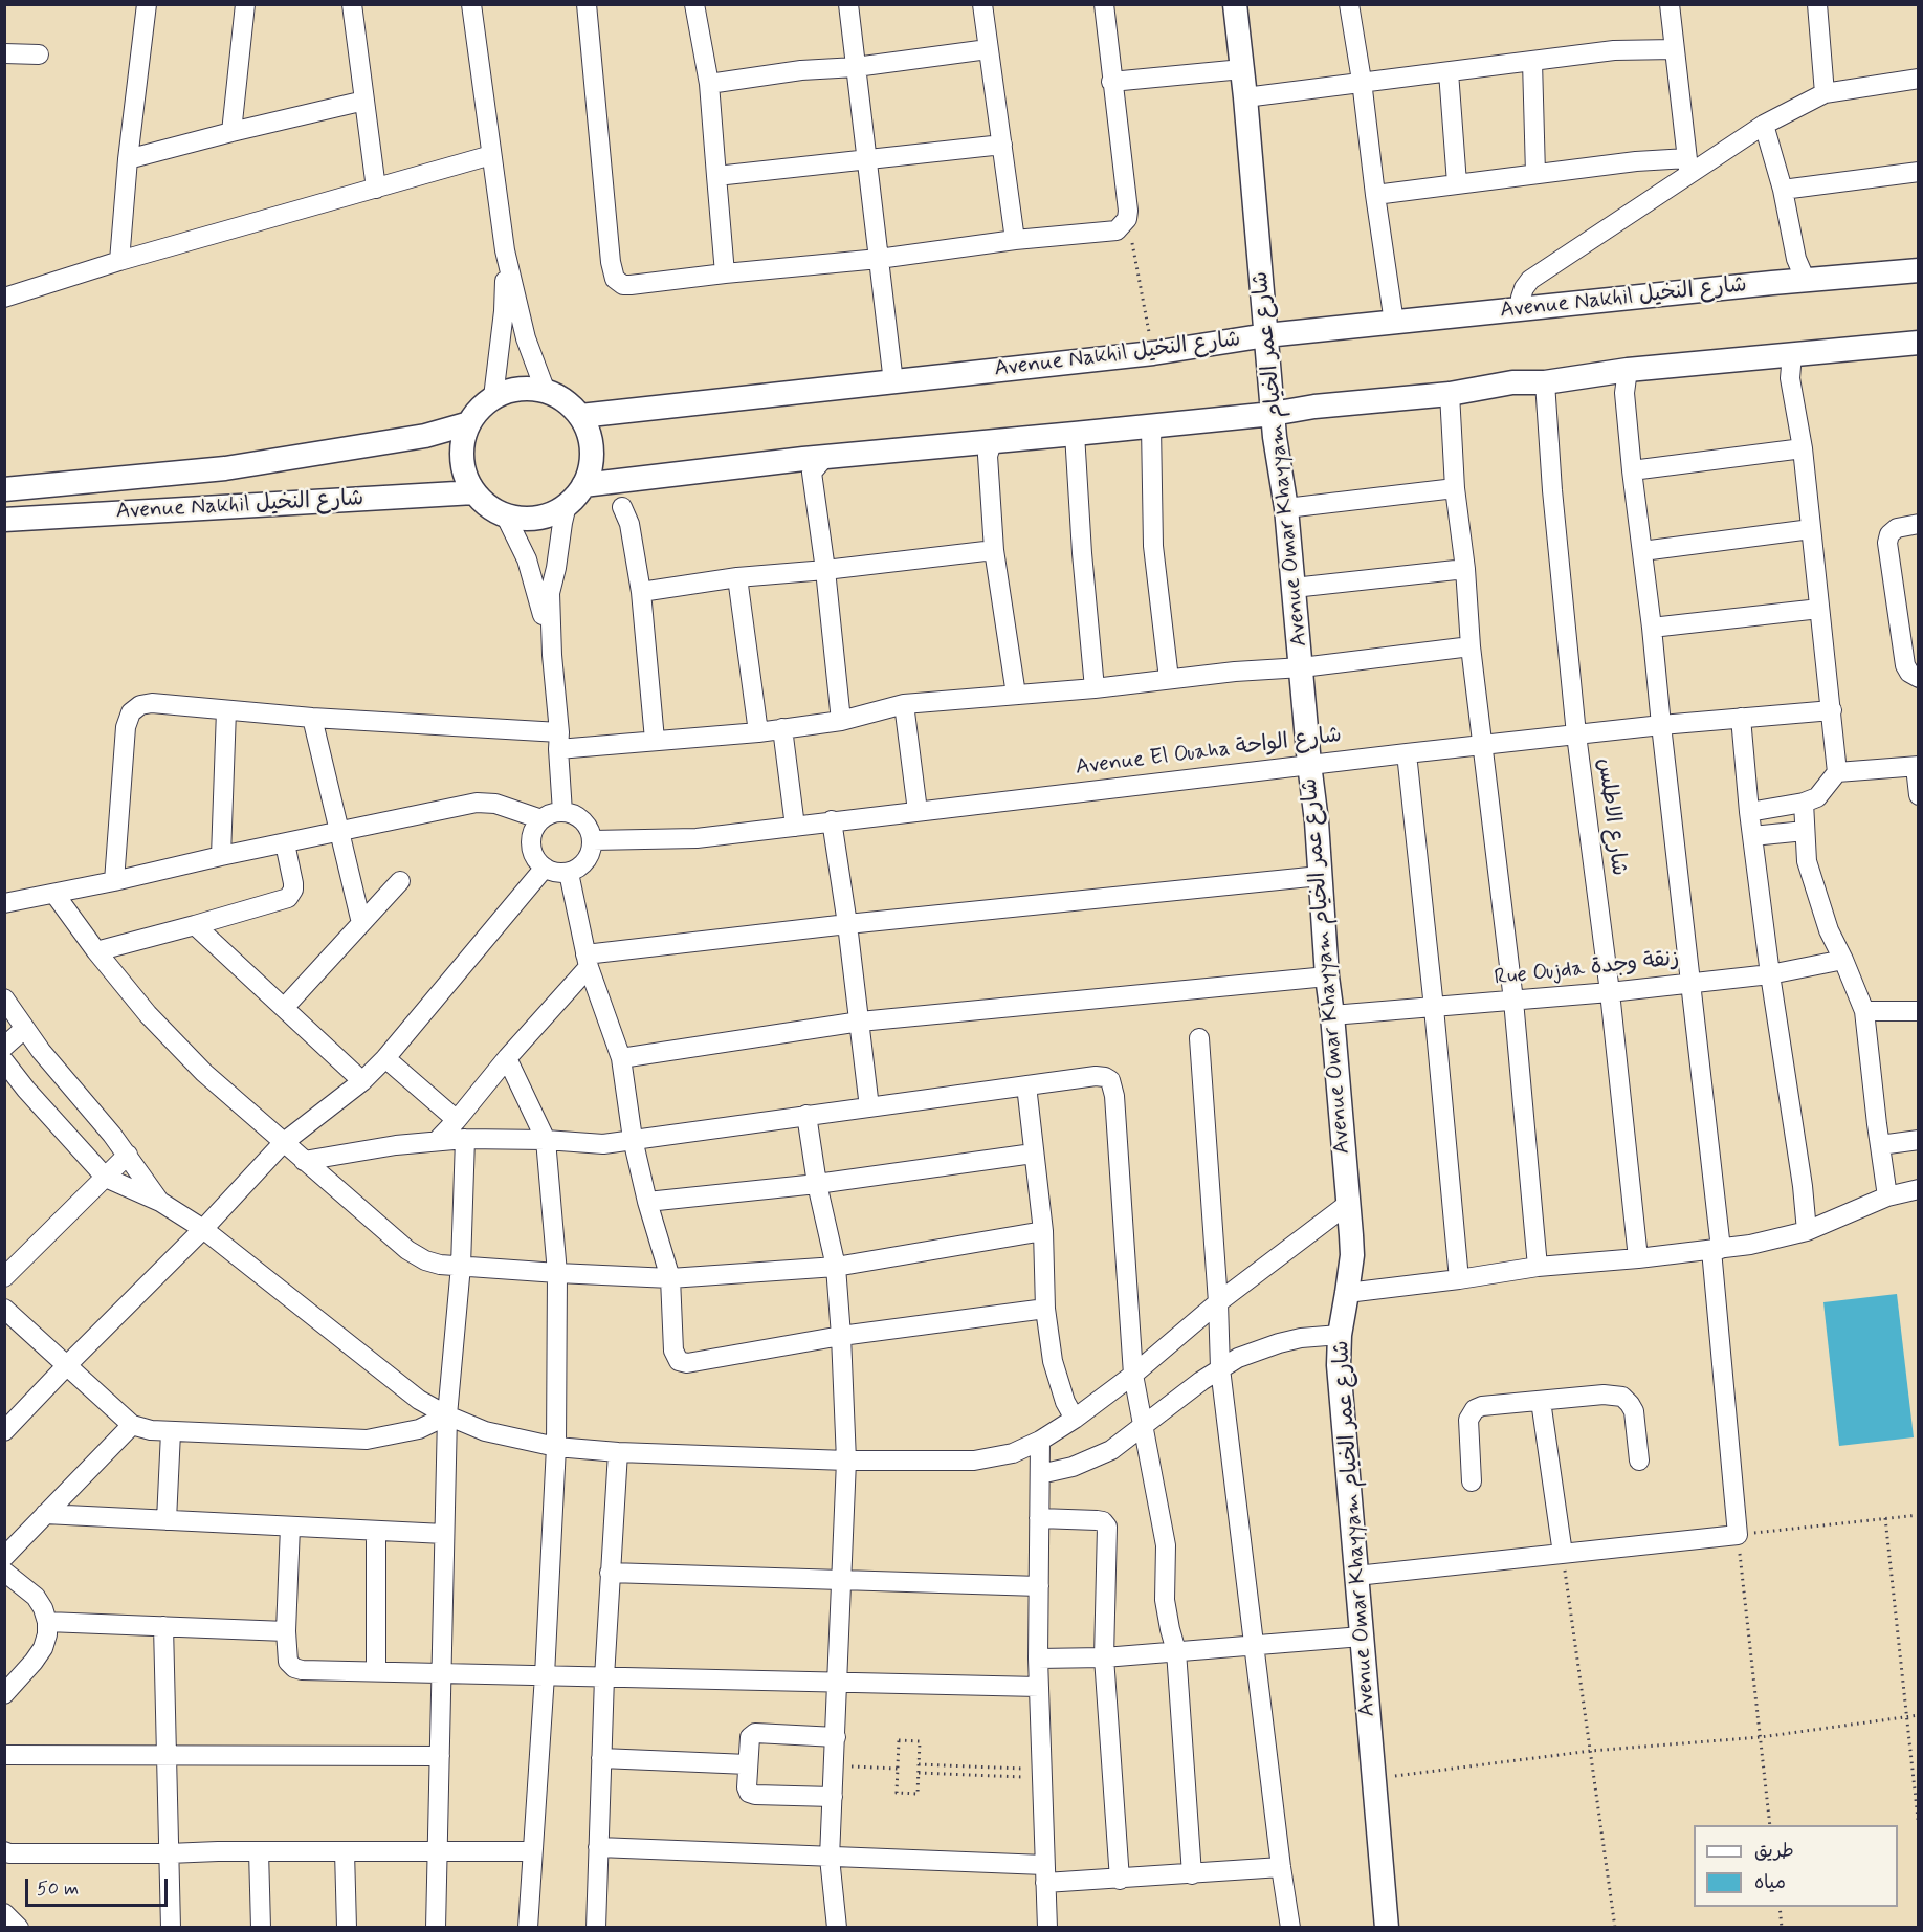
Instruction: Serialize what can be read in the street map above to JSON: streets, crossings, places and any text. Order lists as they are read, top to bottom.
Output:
{
  "streets": {
    "street": [
      "Avenue Nakhil شارع النخيل",
      "Avenue Omar Khayyam شارع عمر الخيام",
      "Avenue El Ouaha شارع الواحة",
      "شارع الاطلس",
      "Rue Oujda زنقة وجدة"
    ]
  },
  "crossings": [
    ["Avenue Nakhil شارع النخيل", "Avenue Omar Khayyam شارع عمر الخيام"],
    ["Avenue Omar Khayyam شارع عمر الخيام", "Avenue El Ouaha شارع الواحة"],
    ["Avenue Omar Khayyam شارع عمر الخيام", "Rue Oujda زنقة وجدة"],
    ["Avenue El Ouaha شارع الواحة", "شارع الاطلس"],
    ["شارع الاطلس", "Rue Oujda زنقة وجدة"]
  ],
  "legend": ["طريق", "مياه"],
  "scale_bar": "50 m"
}
